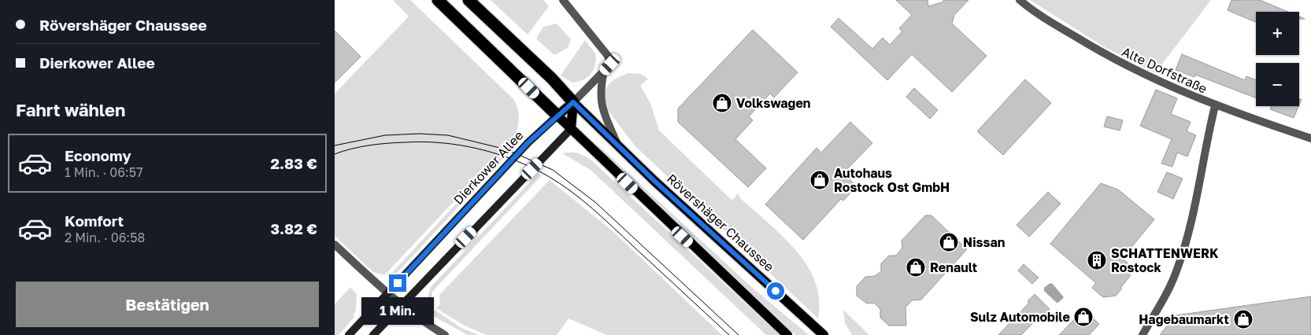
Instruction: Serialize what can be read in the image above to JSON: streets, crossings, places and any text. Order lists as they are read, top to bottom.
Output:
{
  "streets": {
    "highway": ["Rövershäger Chaussee"],
    "main road": ["Dierkower Allee"],
    "street": ["Alte Dorfstraße"]
  },
  "crossings": [
    ["Dierkower Allee", "Rövershäger Chaussee"]
  ],
  "places": {
    "shop": [
      "Volkswagen",
      "Autohaus Rostock Ost GmbH",
      "Nissan",
      "Renault",
      "Sulz Automobile",
      "Hagebaumarkt"
    ],
    "building": ["SCHATTENWERK Rostock"]
  },
  "page": {
    "banner": ["Rövershäger Chaussee", "Dierkower Allee"],
    "map_buttons": ["+", "−"],
    "heading": "Fahrt wählen",
    "list": [
      {
        "name": "Economy",
        "note": "1 Min. · 06:57",
        "value": "2.83 €"
      },
      {
        "name": "Komfort",
        "note": "2 Min. · 06:58",
        "value": "3.82 €"
      }
    ],
    "buttons": "Bestätigen",
    "bubble": "1 Min."
  }
}
